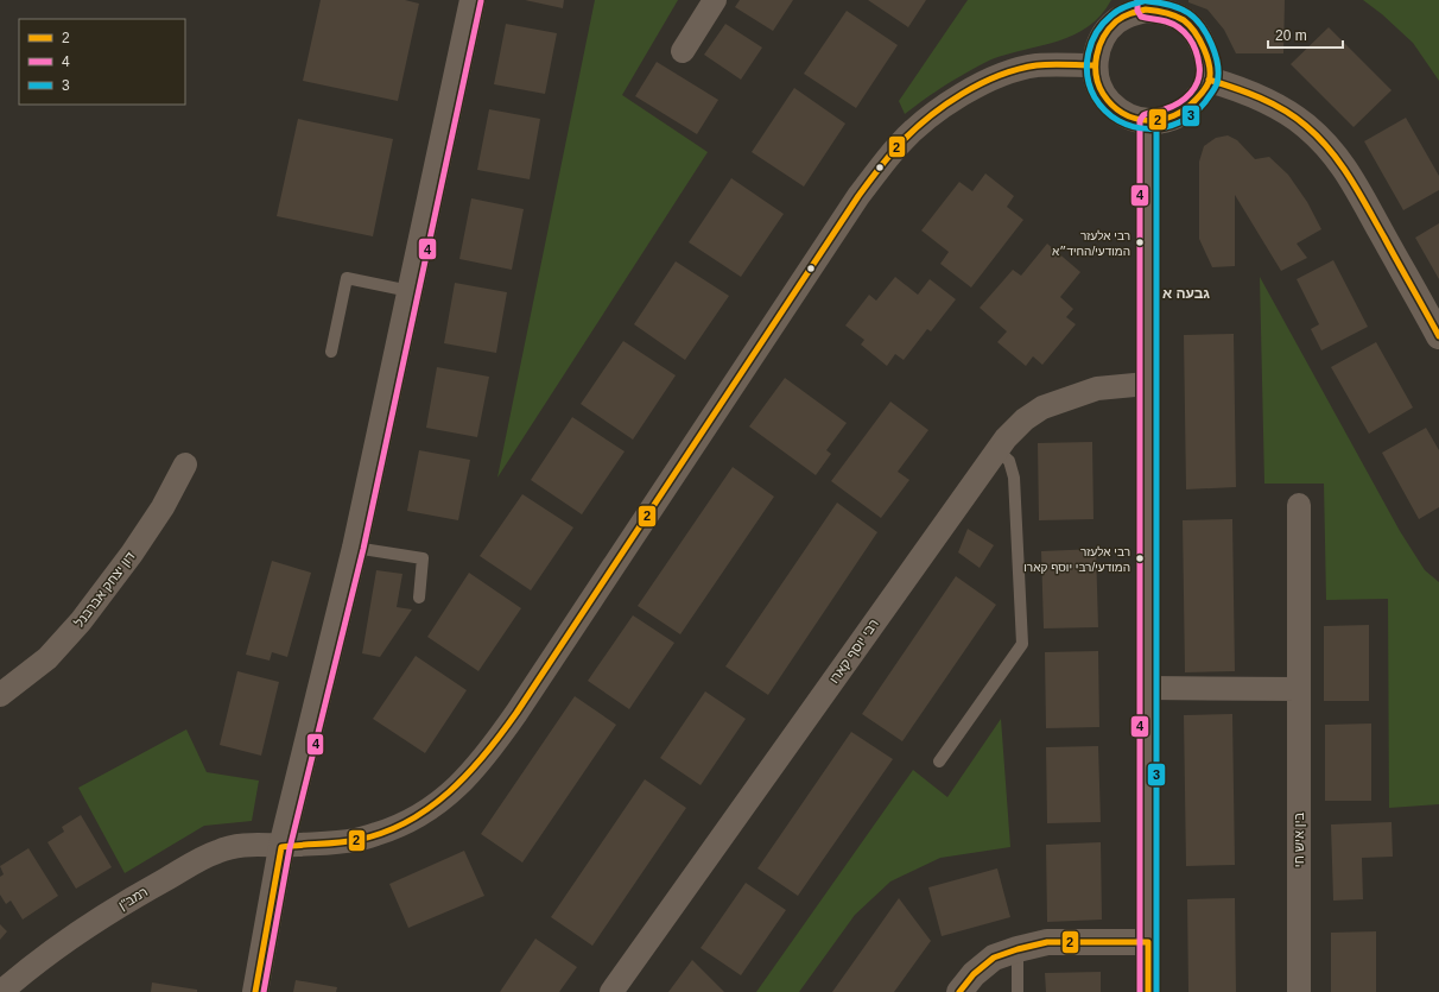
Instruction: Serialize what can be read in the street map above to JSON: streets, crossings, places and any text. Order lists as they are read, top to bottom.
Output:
{
  "streets": {
    "street": [
      "דון יצחק אברבנל",
      "רבי יוסף קארו",
      "בין איש חי",
      "רמב\"ן"
    ]
  },
  "districts": ["גבעה א"],
  "places": ["רבי אלעזר המודעי/החיד״א", "רבי אלעזר המודעי/רבי יוסף קארו"],
  "lines": ["transit line 4", "transit line 3", "transit line 2"],
  "legend": ["2", "4", "3"],
  "scale_bar": "20 m"
}
